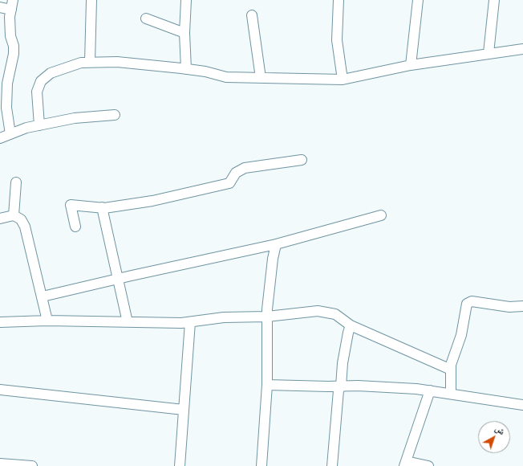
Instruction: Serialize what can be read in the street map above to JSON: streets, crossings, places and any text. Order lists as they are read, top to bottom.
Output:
{
  "north": "top right"
}
